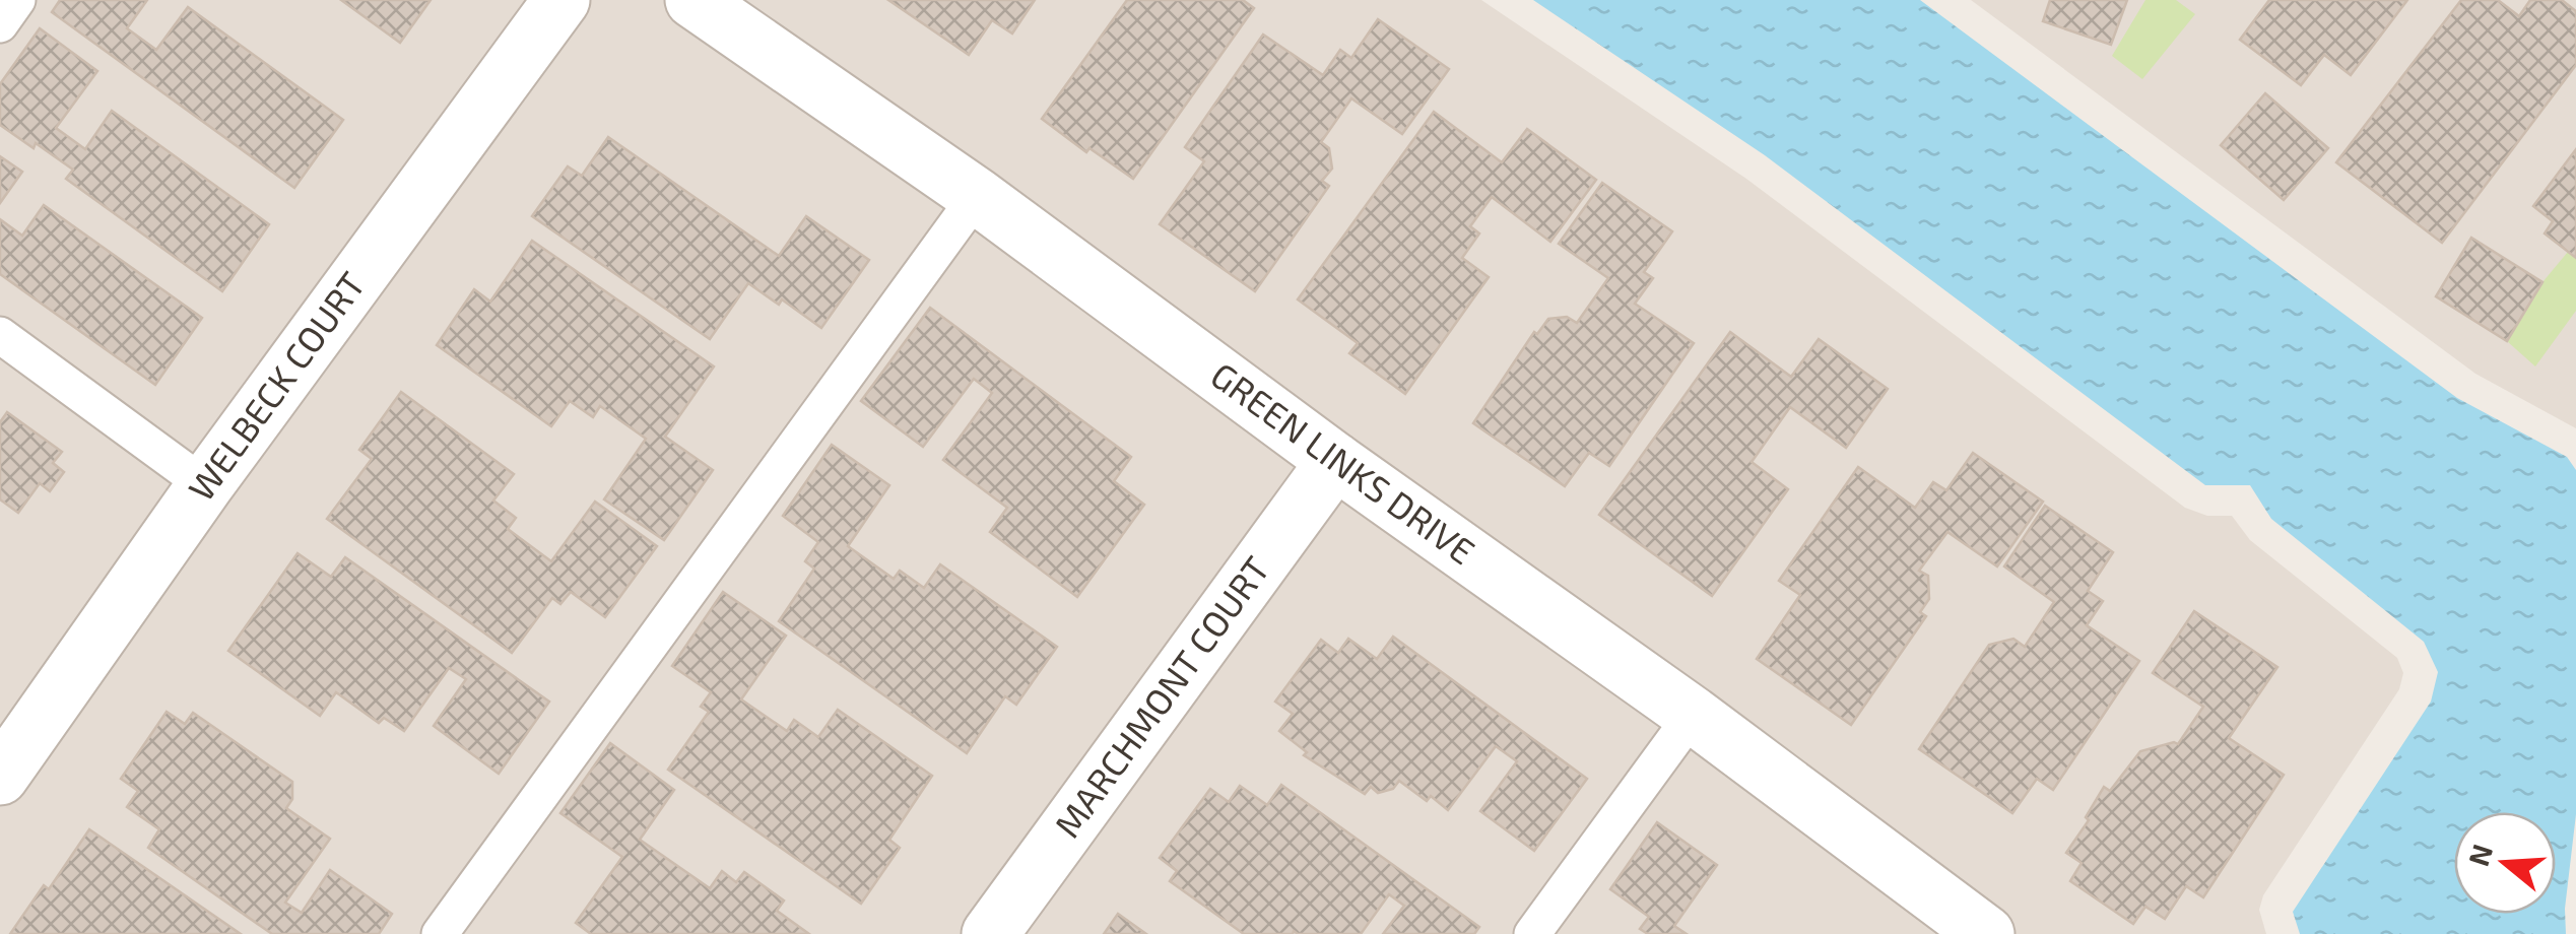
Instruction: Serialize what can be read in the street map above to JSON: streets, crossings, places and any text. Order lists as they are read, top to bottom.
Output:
{
  "streets": {
    "street": ["WELBECK COURT", "GREEN LINKS DRIVE", "MARCHMONT COURT"]
  },
  "crossings": [
    ["GREEN LINKS DRIVE", "MARCHMONT COURT"]
  ],
  "north": "left"
}
